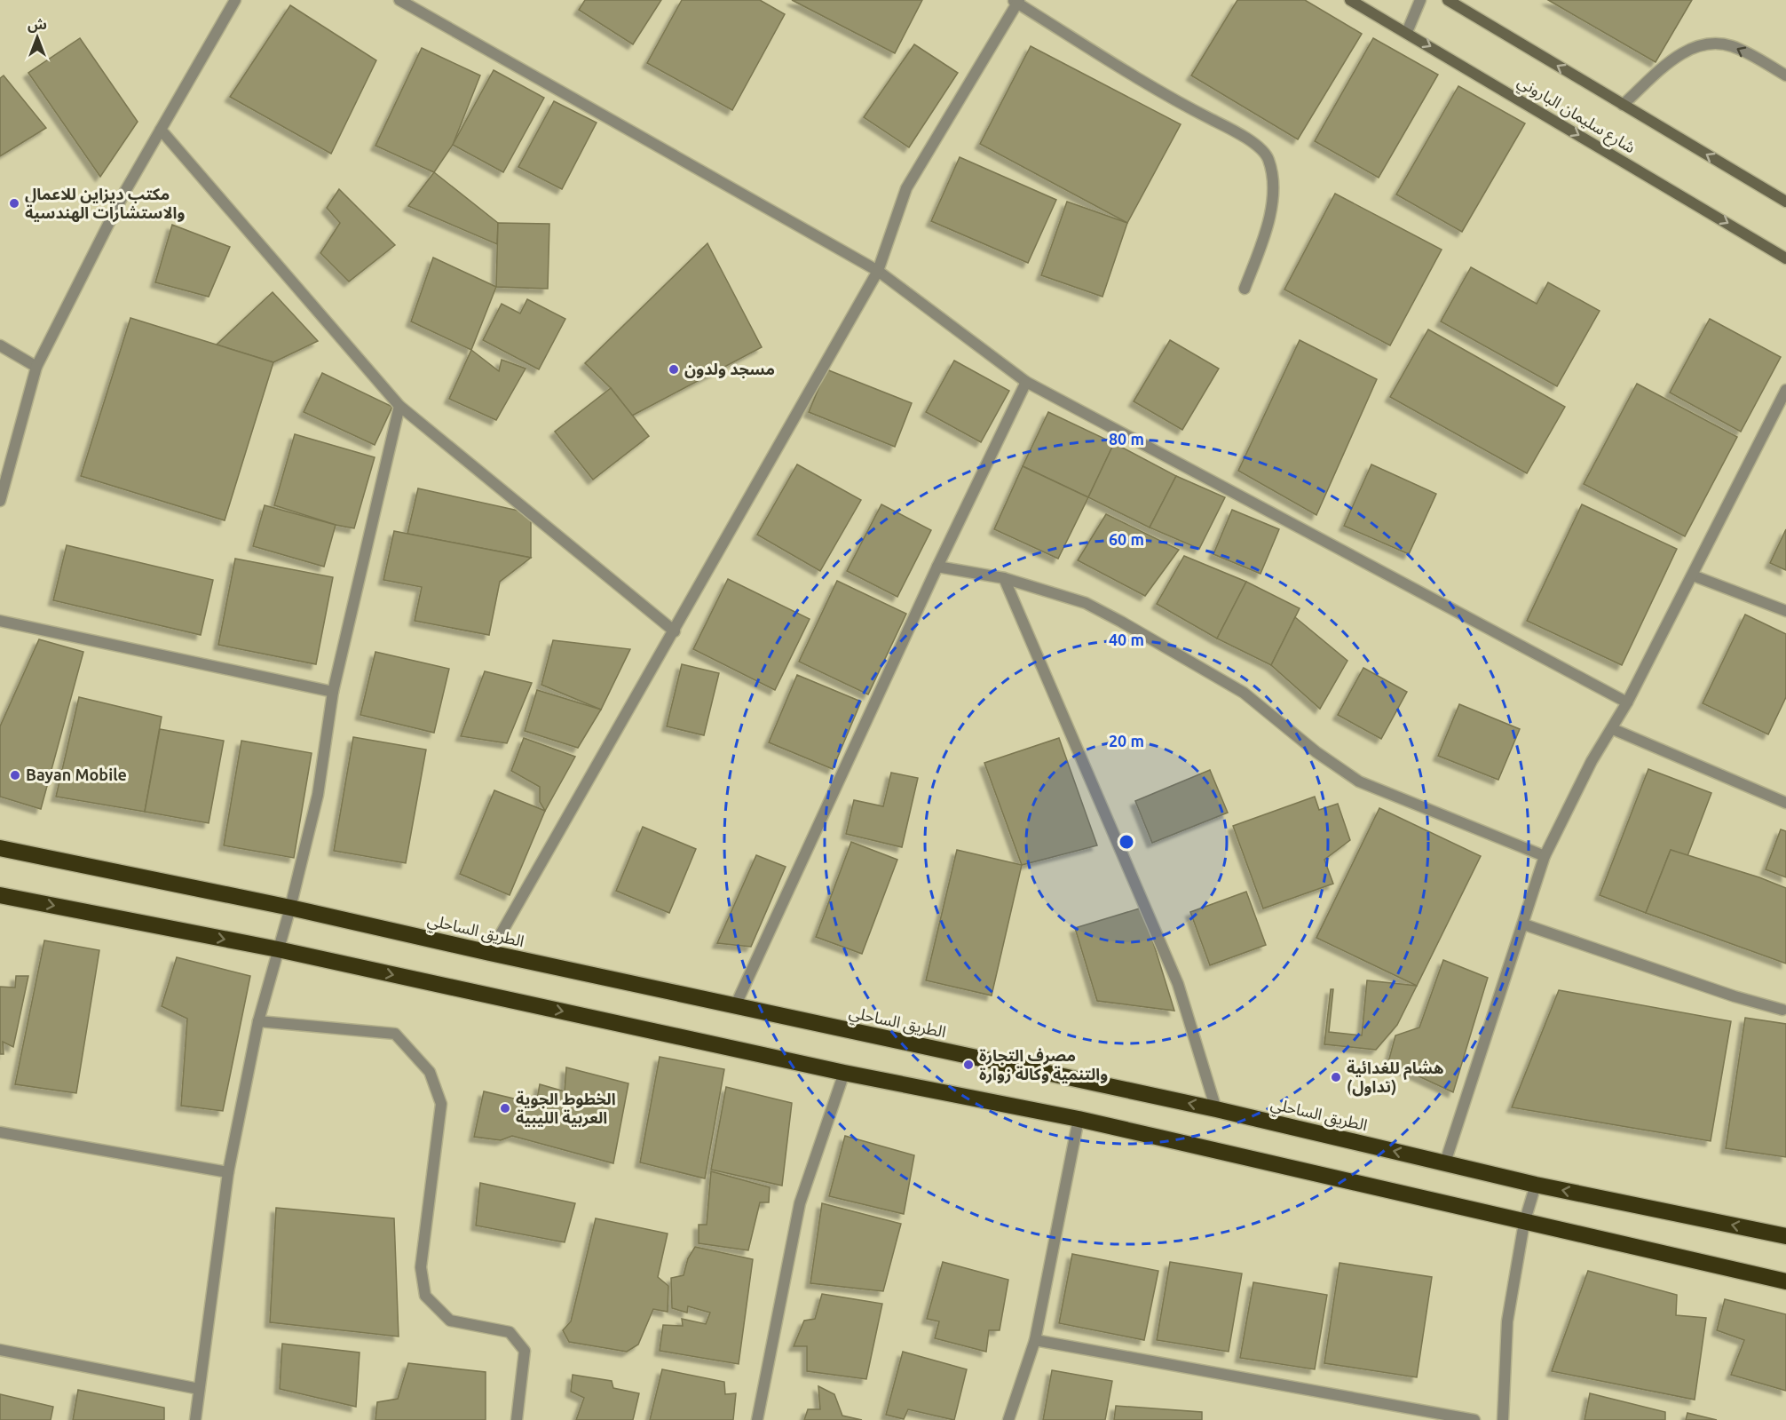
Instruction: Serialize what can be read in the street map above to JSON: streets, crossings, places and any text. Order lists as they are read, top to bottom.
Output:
{
  "streets": {
    "highway": ["الطريق الساحلي"],
    "street": ["شارع سليمان الباروني"]
  },
  "places": [
    "مكتب ديزاين للاعمال والاستشارات الهندسية",
    "مسجد ولدون",
    "Bayan Mobile",
    "مصرف التجارة والتنمية وكالة زوارة",
    "هشام للغدائية (تداول)",
    "الخطوط الجوية العربية الليبية"
  ],
  "north": "top",
  "rings": [
    "80 m",
    "60 m",
    "40 m",
    "20 m"
  ]
}
